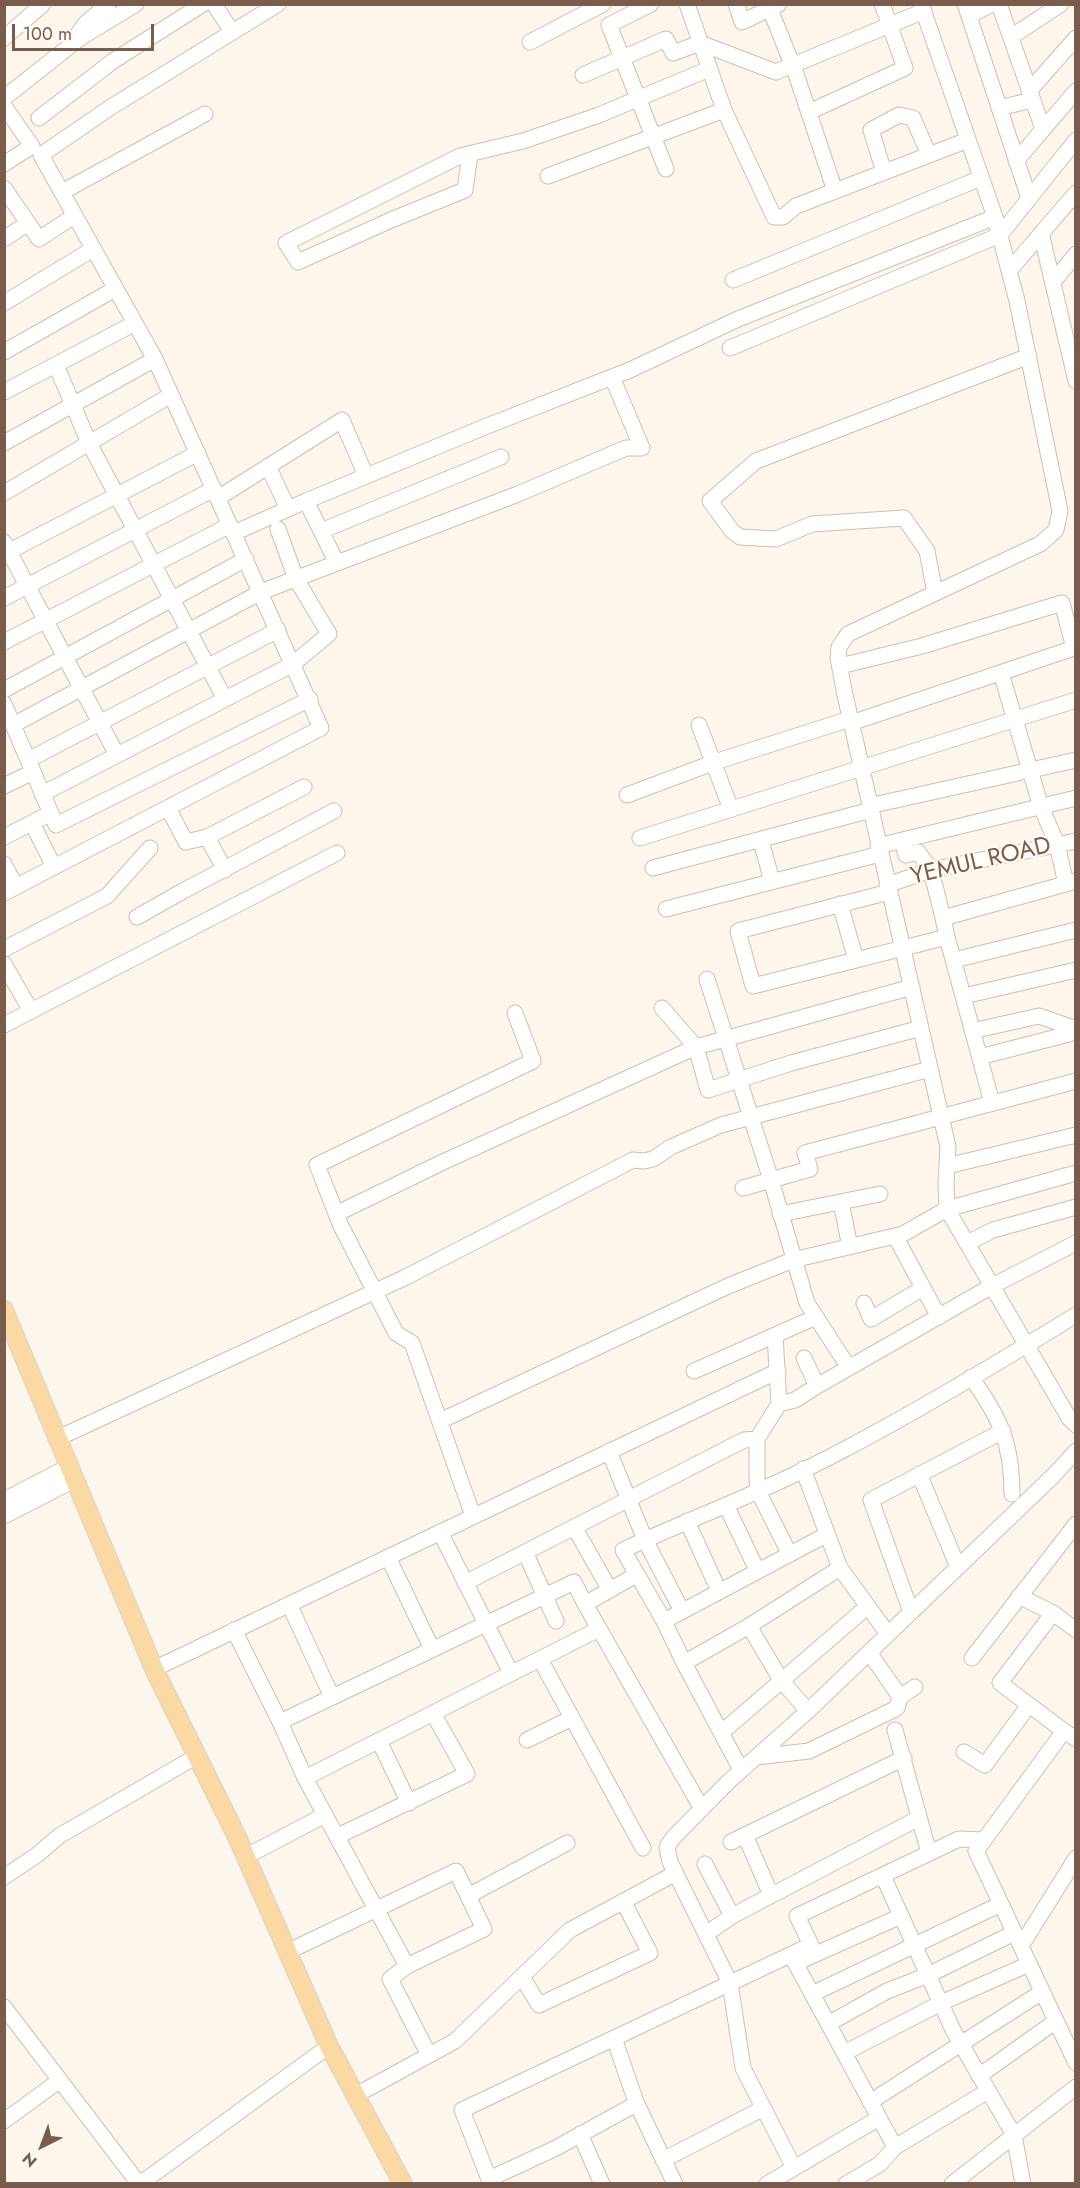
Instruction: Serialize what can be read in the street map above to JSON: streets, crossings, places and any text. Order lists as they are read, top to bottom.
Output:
{
  "streets": {
    "street": ["YEMUL ROAD"]
  },
  "scale_bar": "100 m",
  "north": "bottom left"
}
